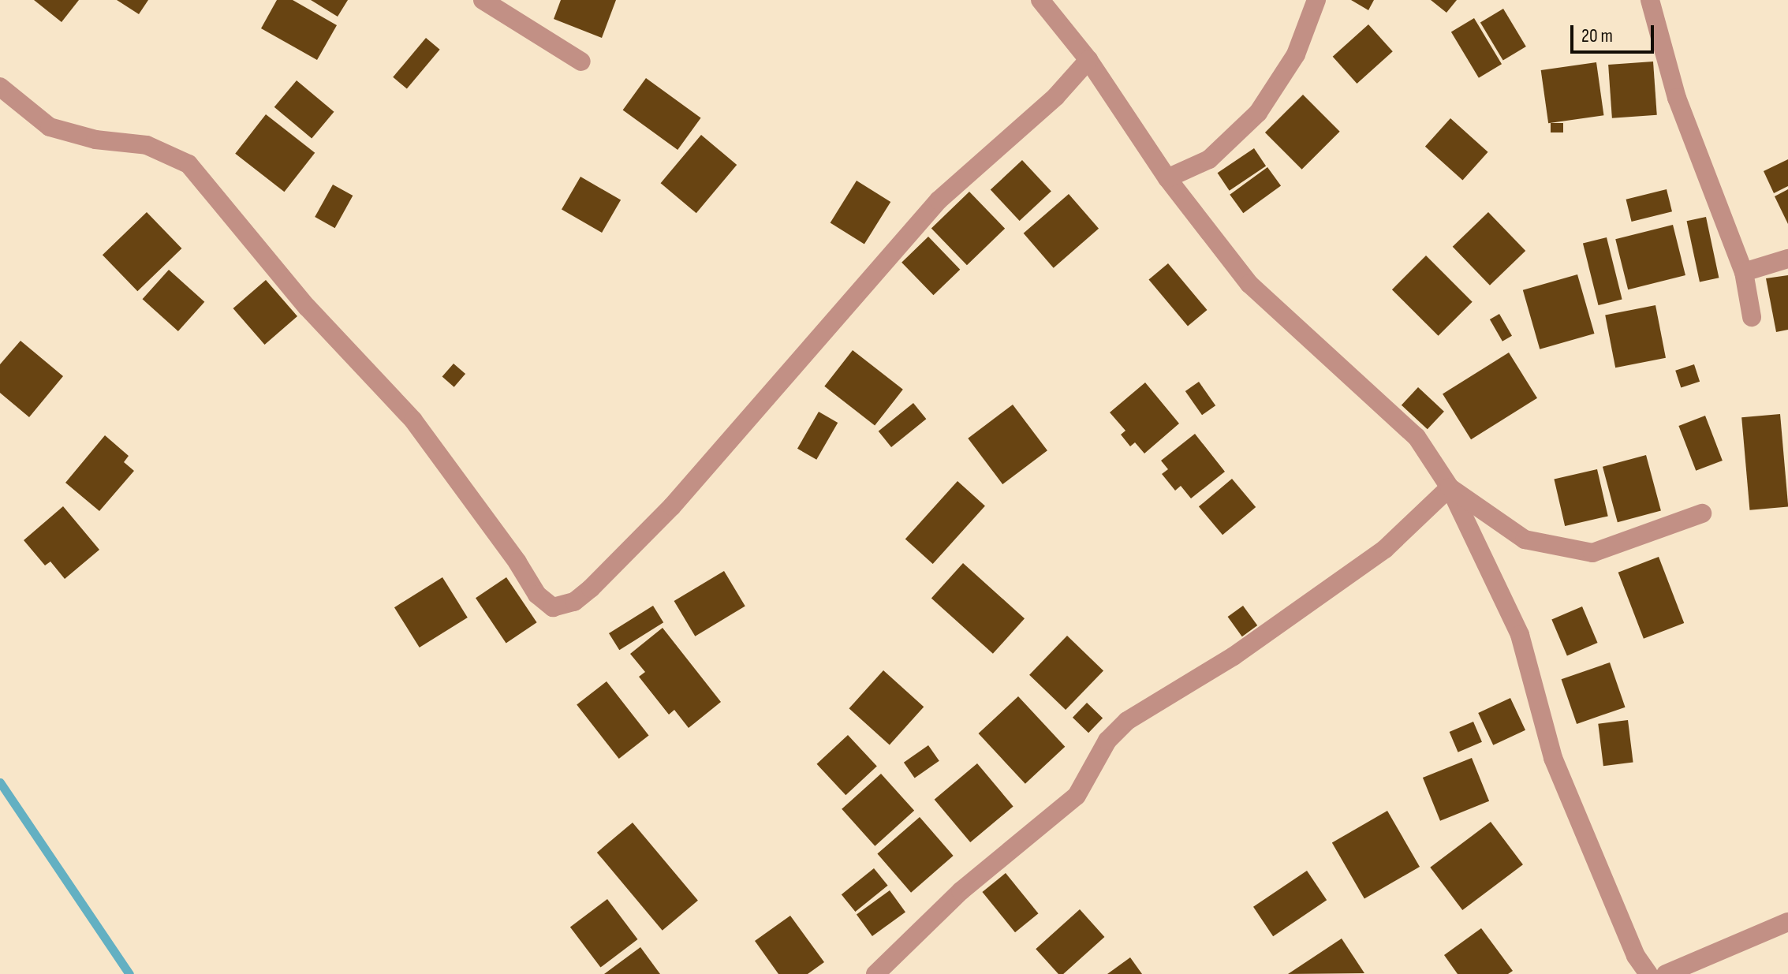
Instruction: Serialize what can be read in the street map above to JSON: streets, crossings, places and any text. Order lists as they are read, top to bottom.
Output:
{
  "scale_bar": "20 m"
}
